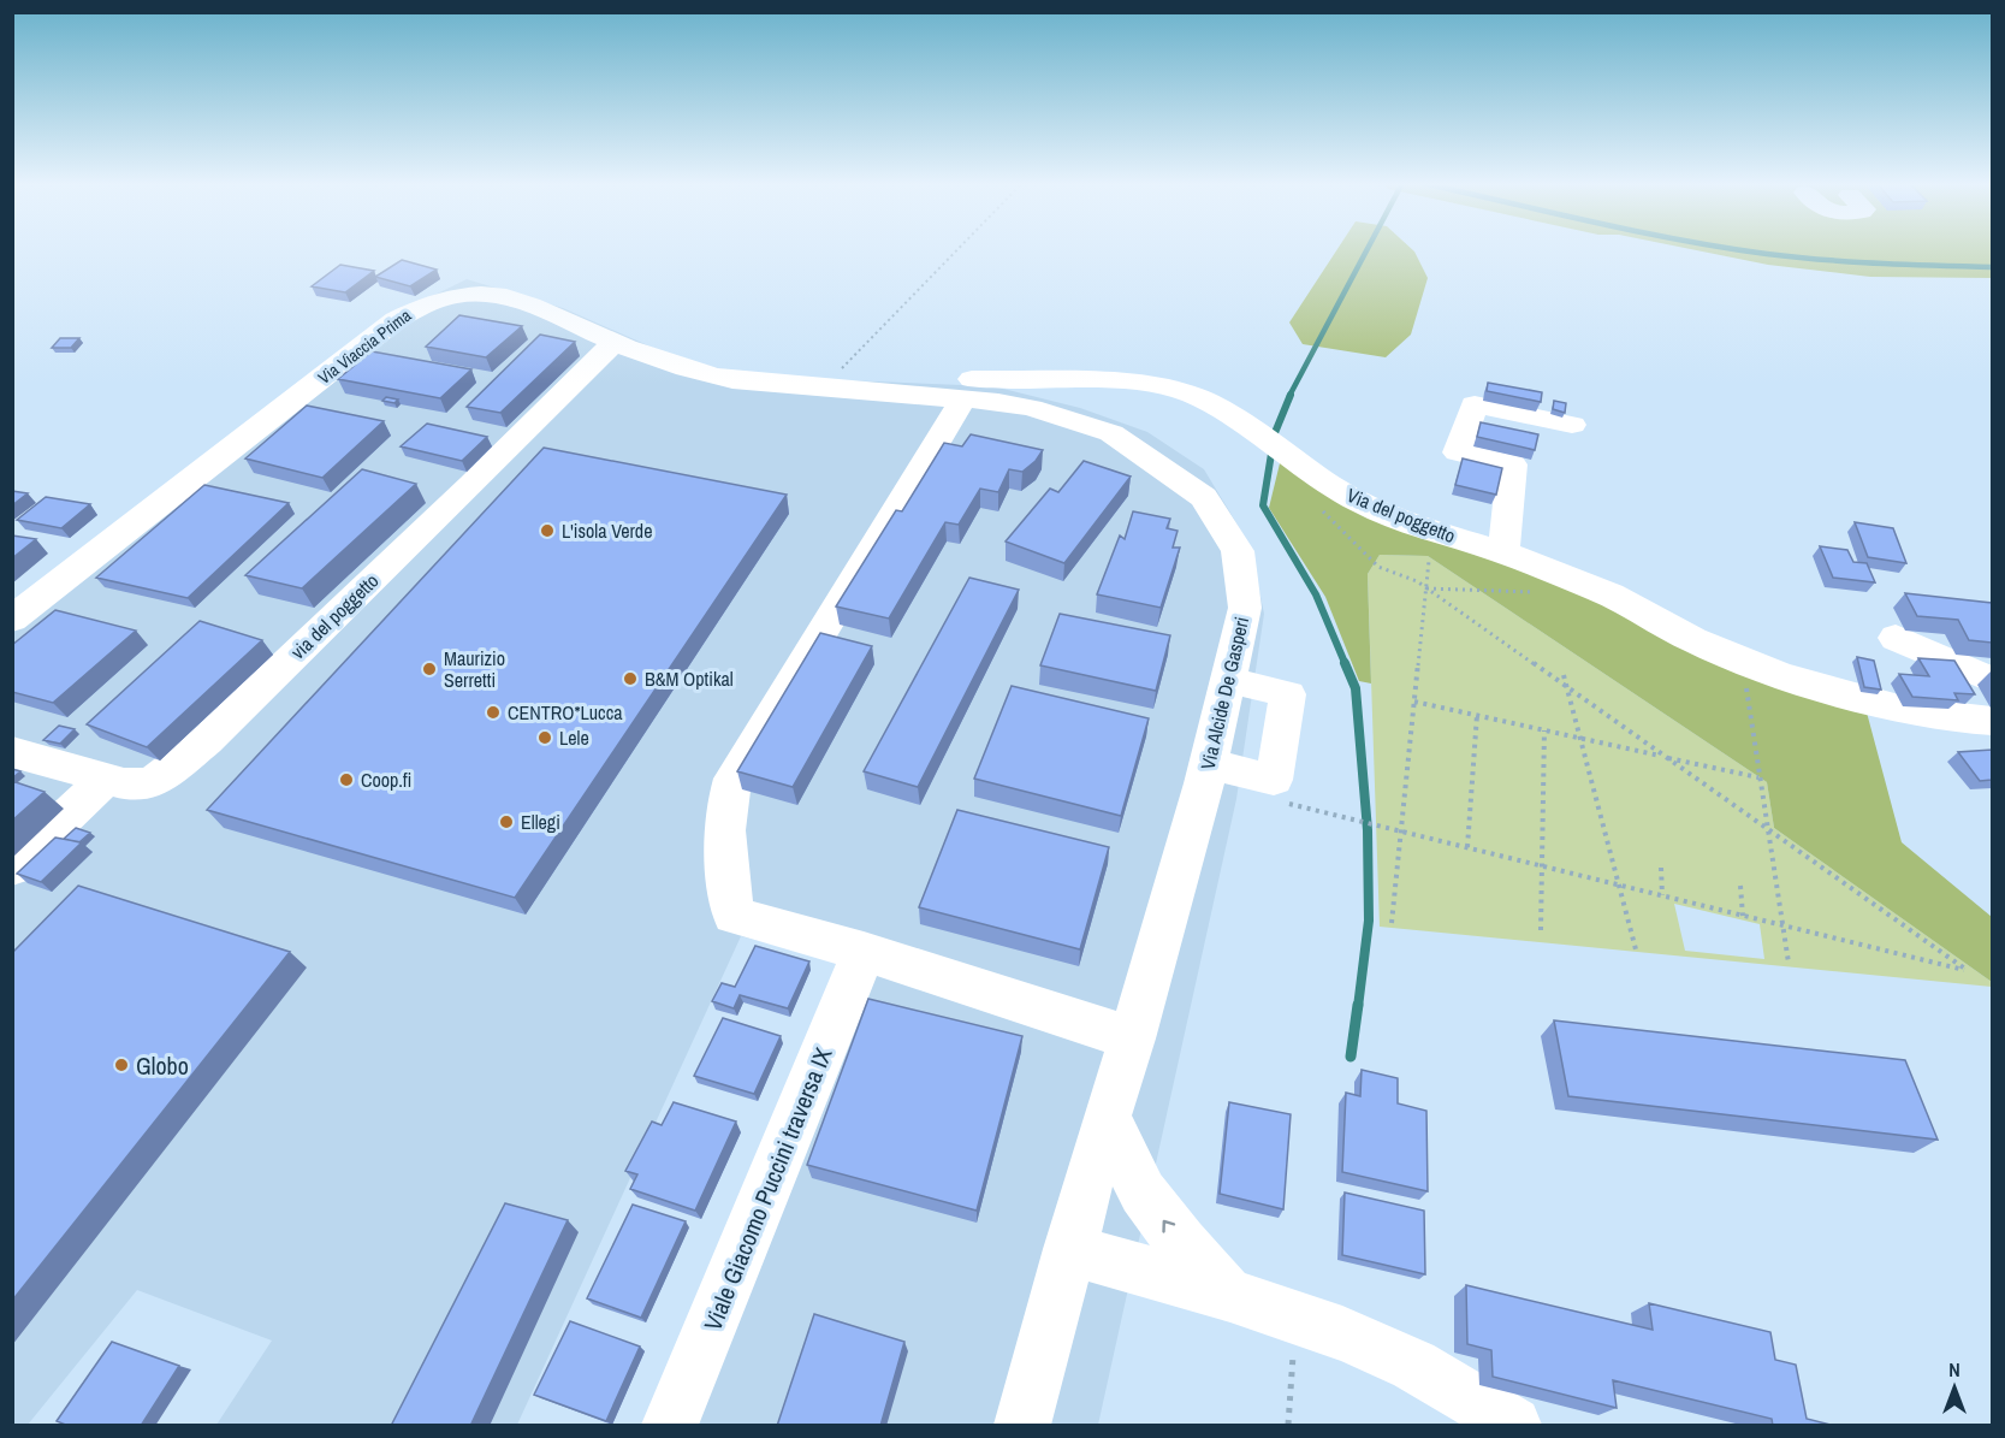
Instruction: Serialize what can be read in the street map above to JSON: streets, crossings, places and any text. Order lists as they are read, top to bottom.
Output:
{
  "streets": {
    "street": [
      "Via Viaccia Prima",
      "Via del poggetto",
      "via del poggetto",
      "Via Alcide De Gasperi",
      "Viale Giacomo Puccini traversa IX"
    ]
  },
  "crossings": [
    ["Via Viaccia Prima", "Via del poggetto"],
    ["Via Viaccia Prima", "via del poggetto"],
    ["Via Viaccia Prima", "Via Alcide De Gasperi"],
    ["Via del poggetto", "Via Alcide De Gasperi"]
  ],
  "places": [
    "L'isola Verde",
    "Maurizio Serretti",
    "B&M Optikal",
    "CENTRO*Lucca",
    "Lele",
    "Coop.fi",
    "Ellegi",
    "Globo"
  ],
  "north": "top"
}
